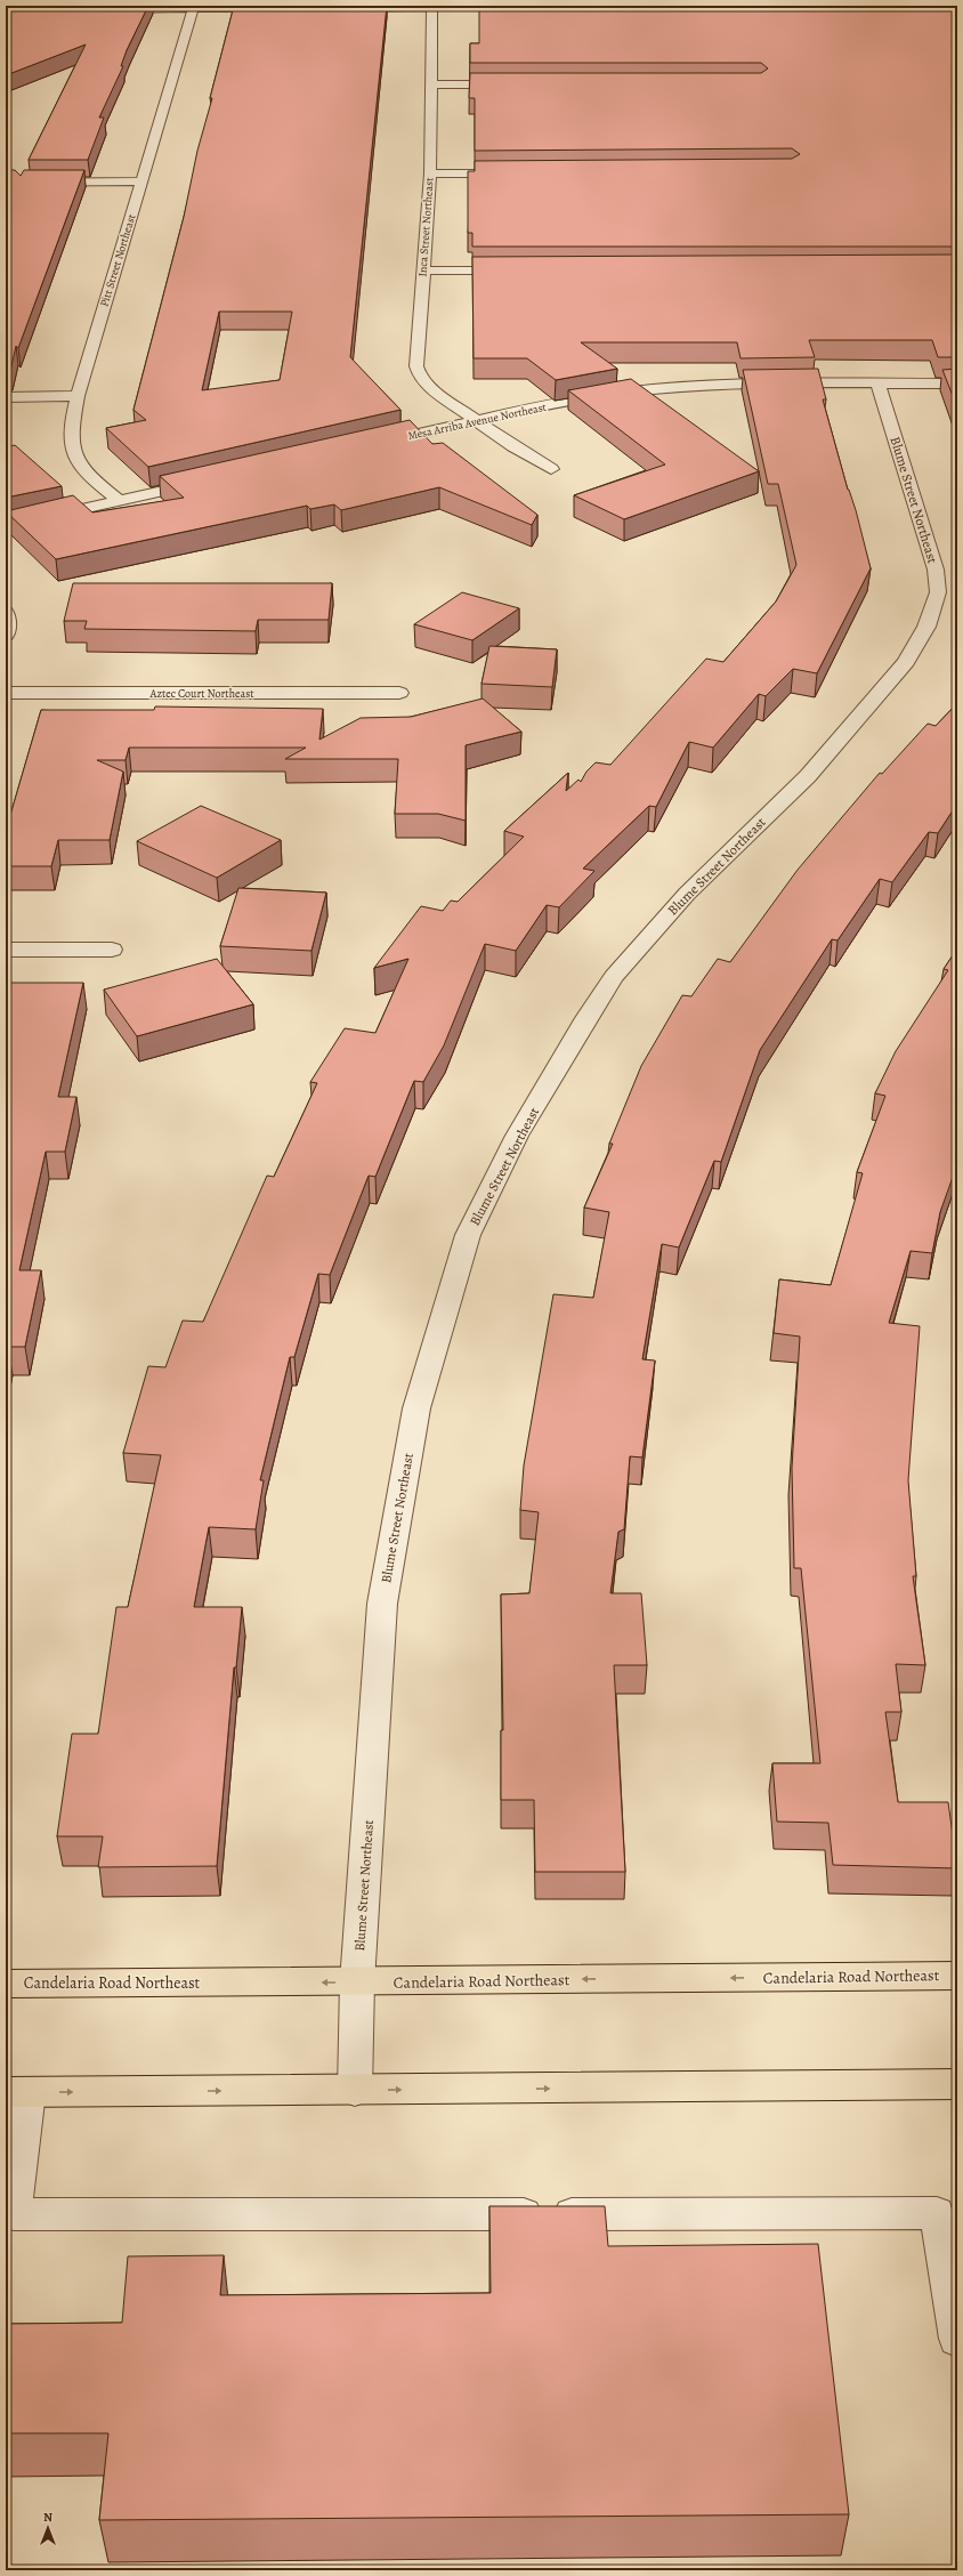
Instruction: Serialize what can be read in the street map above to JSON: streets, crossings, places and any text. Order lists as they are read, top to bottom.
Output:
{
  "streets": {
    "main road": ["Candelaria Road Northeast"],
    "street": [
      "Inca Street Northeast",
      "Pitt Street Northeast",
      "Mesa Arriba Avenue Northeast",
      "Blume Street Northeast",
      "Aztec Court Northeast"
    ]
  },
  "crossings": [
    ["Inca Street Northeast", "Mesa Arriba Avenue Northeast"],
    ["Mesa Arriba Avenue Northeast", "Blume Street Northeast"],
    ["Blume Street Northeast", "Candelaria Road Northeast"]
  ],
  "north": "top"
}
